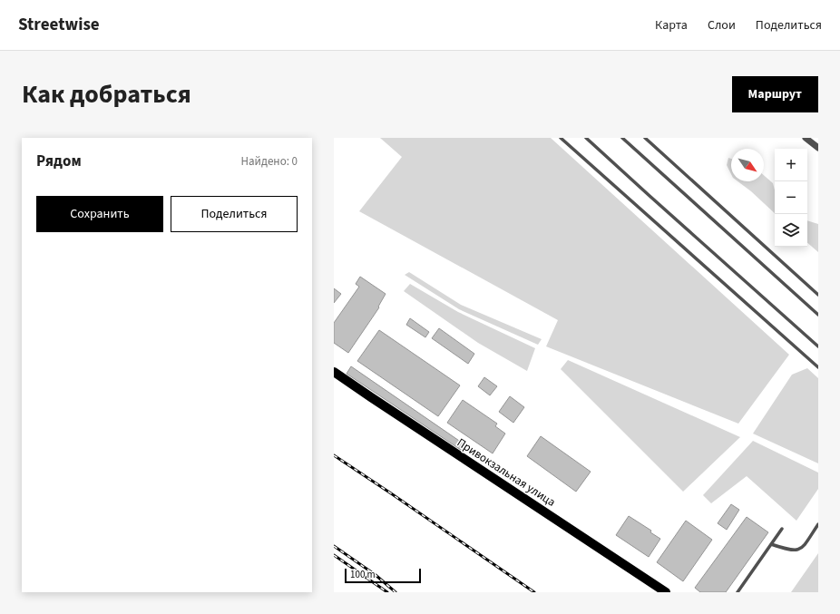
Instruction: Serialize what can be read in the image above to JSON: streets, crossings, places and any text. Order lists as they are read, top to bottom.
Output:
{
  "streets": {
    "main road": ["Привокзальная улица"]
  },
  "scale_bar": "100 m",
  "north": "bottom right",
  "page": {
    "header": "Streetwise",
    "nav": ["Карта", "Слои", "Поделиться"],
    "title": "Как добраться",
    "buttons": [
      "Маршрут",
      ["Сохранить", "Поделиться"]
    ],
    "heading": ["Рядом", "Найдено: 0"],
    "map_buttons": ["+", "−"],
    "scale": "100 m"
  }
}
